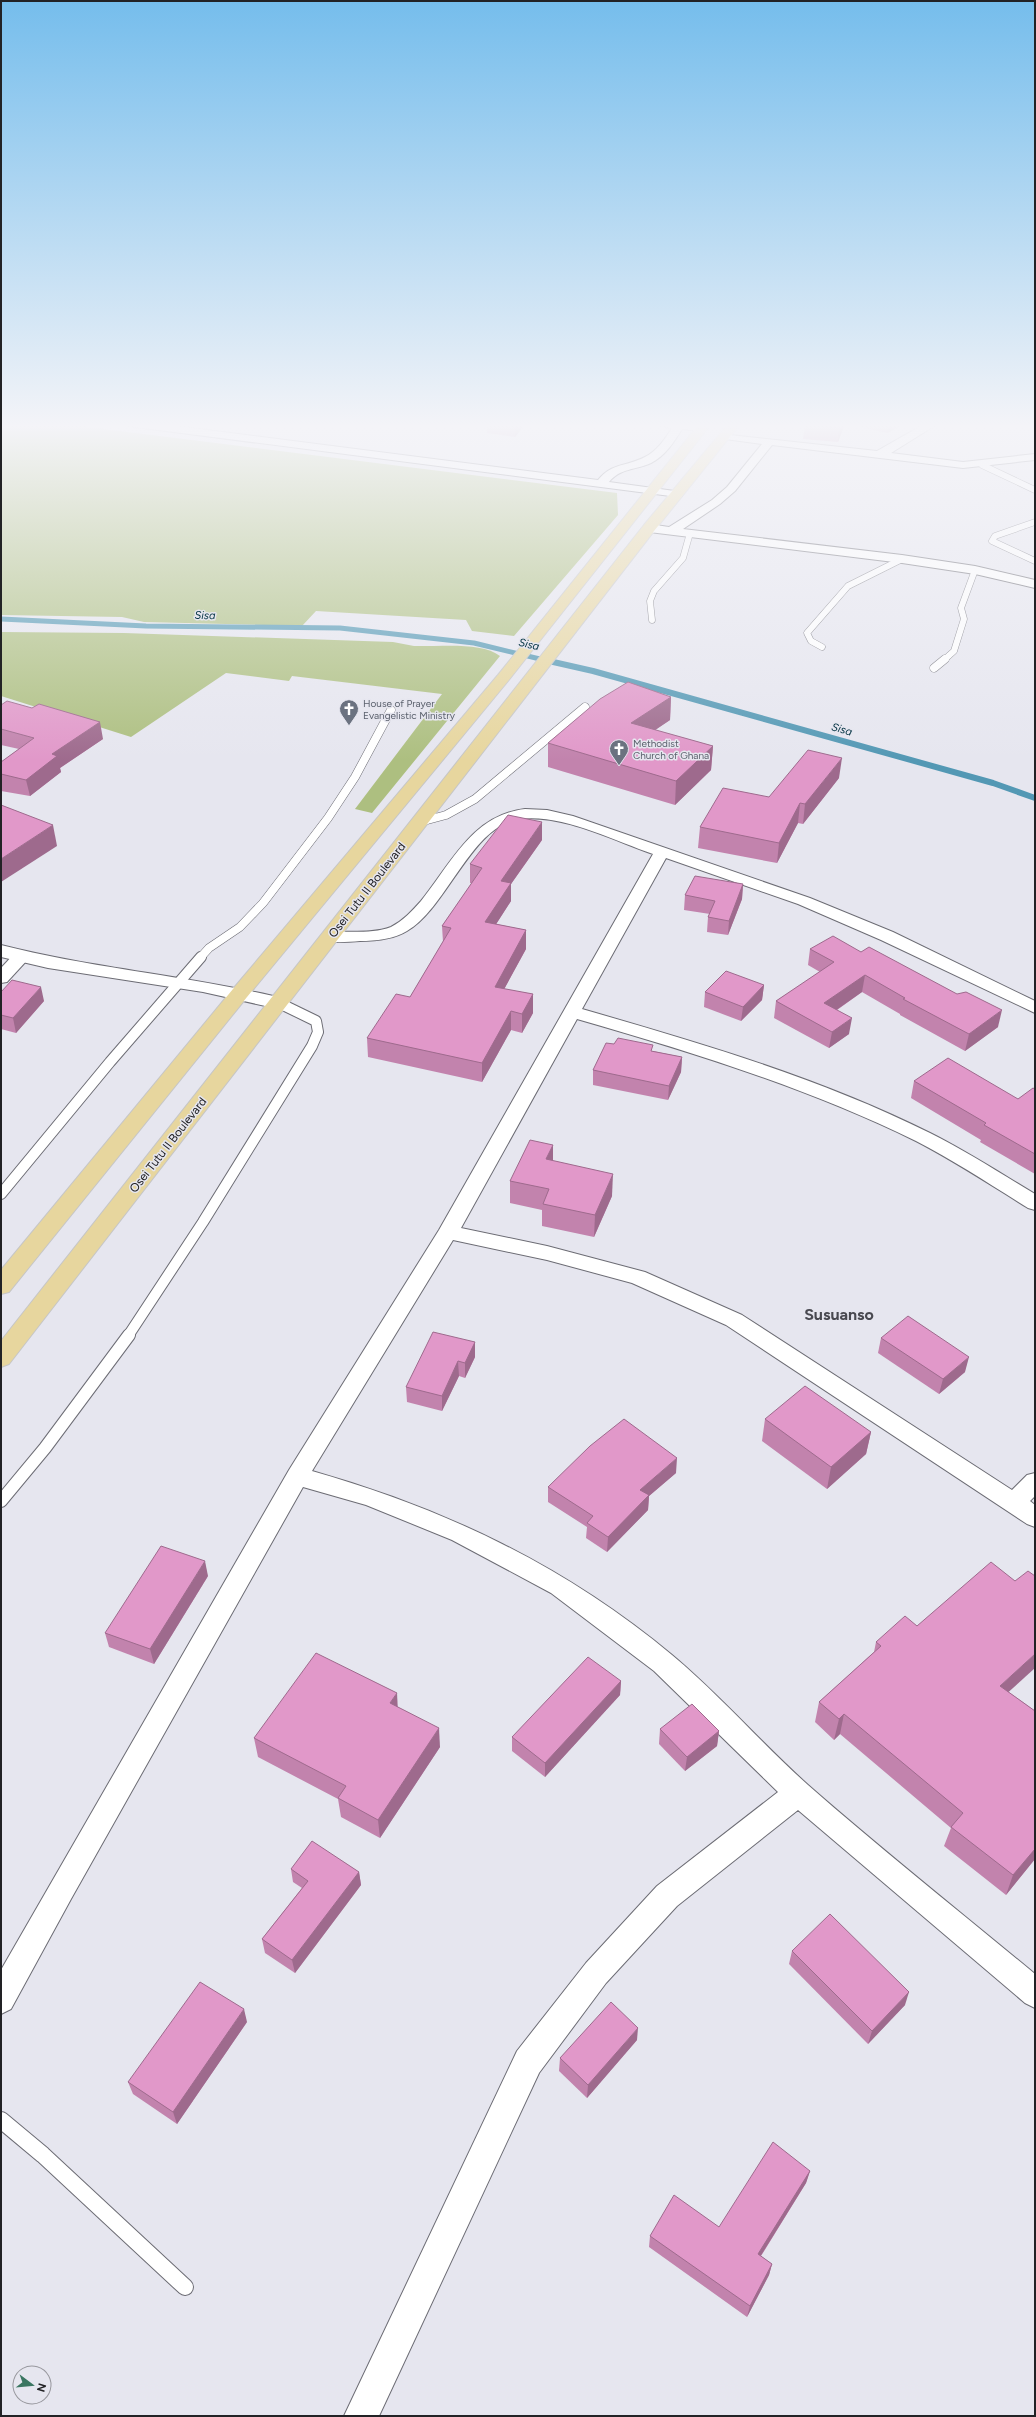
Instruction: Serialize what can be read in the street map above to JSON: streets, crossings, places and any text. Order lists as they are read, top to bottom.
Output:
{
  "streets": {
    "highway": ["Osei Tutu II Boulevard"]
  },
  "districts": ["Susuanso"],
  "water": ["Sisa"],
  "places": {
    "church": ["House of Prayer Evangelistic Ministry", "Methodist Church of Ghana"]
  },
  "north": "right"
}
